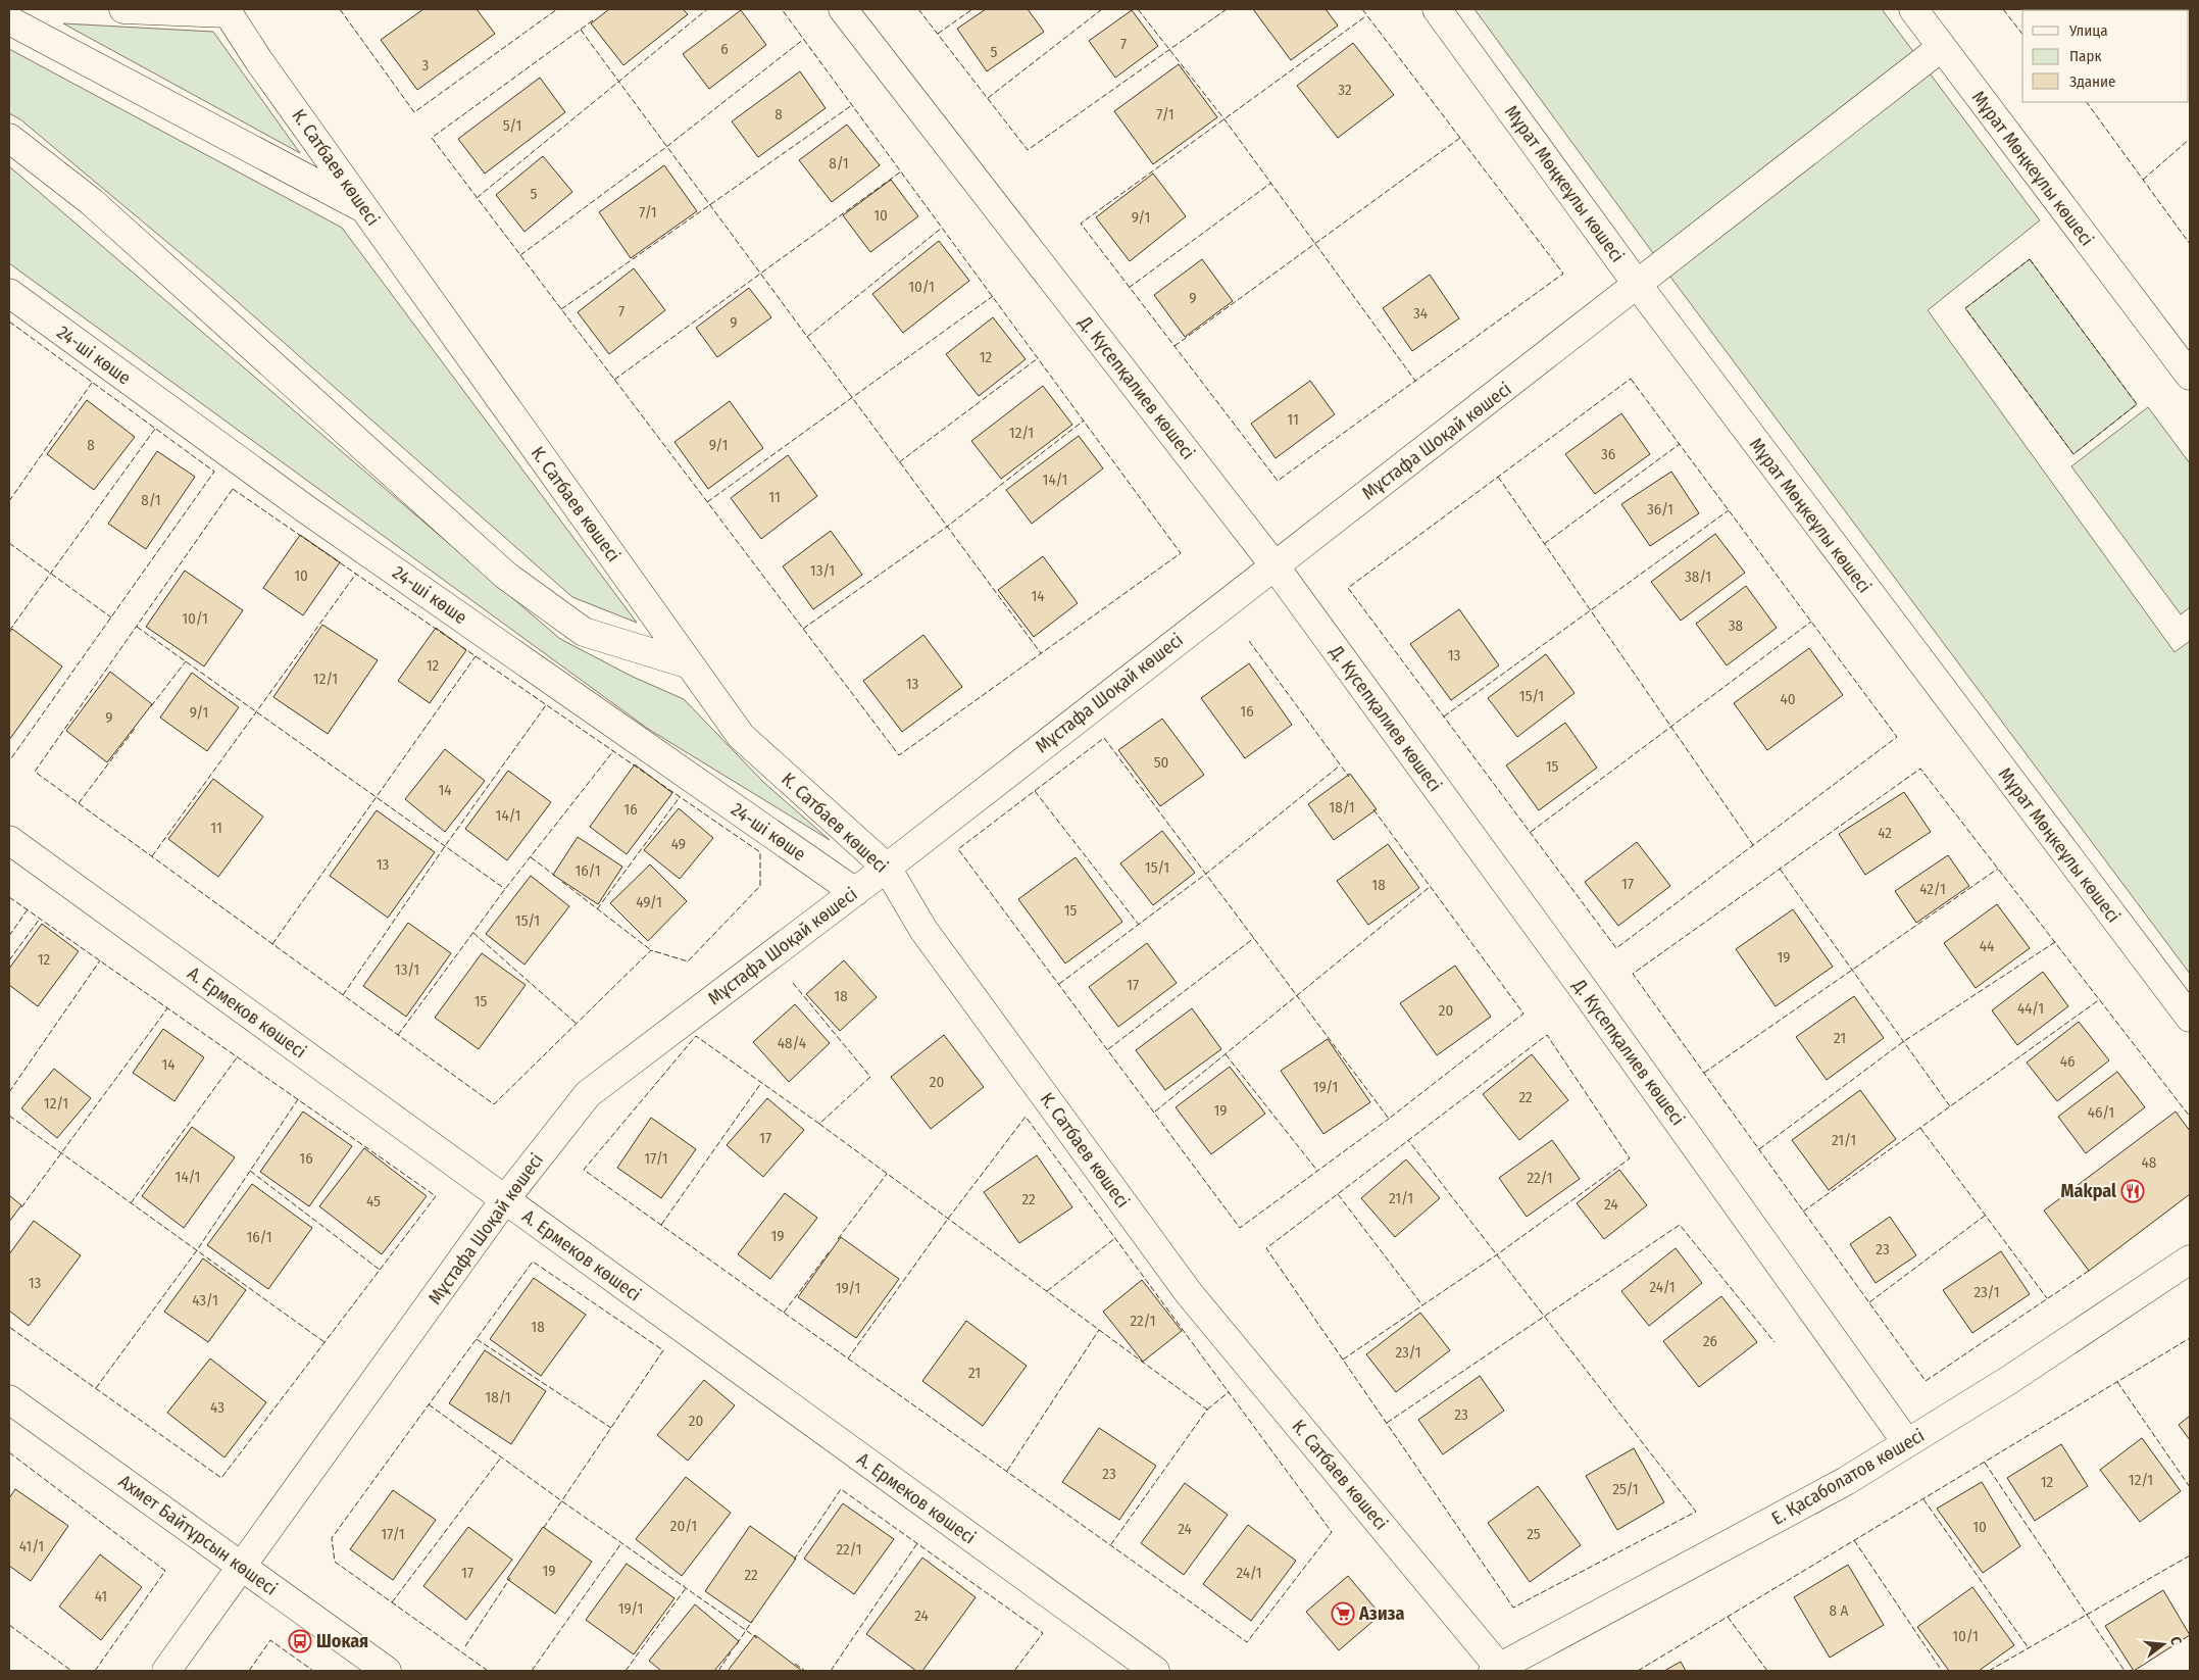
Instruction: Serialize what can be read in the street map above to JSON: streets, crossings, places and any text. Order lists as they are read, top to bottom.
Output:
{
  "streets": {
    "street": [
      "К. Сатбаев көшесі",
      "Мұрат Мөңкеұлы көшесі",
      "24-ші көше",
      "Д. Күсепқалиев көшесі",
      "Мұстафа Шоқай көшесі",
      "А. Ермеков көшесі",
      "Е. Қасаболатов көшесі",
      "Ахмет Байтұрсын көшесі"
    ]
  },
  "crossings": [
    ["К. Сатбаев көшесі", "Мұстафа Шоқай көшесі"],
    ["К. Сатбаев көшесі", "Е. Қасаболатов көшесі"],
    ["Мұрат Мөңкеұлы көшесі", "Мұстафа Шоқай көшесі"],
    ["24-ші көше", "Мұстафа Шоқай көшесі"],
    ["Д. Күсепқалиев көшесі", "Мұстафа Шоқай көшесі"],
    ["Д. Күсепқалиев көшесі", "Е. Қасаболатов көшесі"],
    ["Мұстафа Шоқай көшесі", "А. Ермеков көшесі"],
    ["Мұстафа Шоқай көшесі", "Ахмет Байтұрсын көшесі"]
  ],
  "places": {
    "restaurant": ["Makpal"],
    "supermarket": ["Азиза"],
    "bus stop": ["Шокая"]
  },
  "house_numbers": [
    "7",
    "6",
    "5",
    "3",
    "32",
    "8",
    "7/1",
    "5/1",
    "8/1",
    "5",
    "7/1",
    "10",
    "9/1",
    "10/1",
    "9",
    "7",
    "34",
    "9",
    "12",
    "11",
    "12/1",
    "8",
    "9/1",
    "36",
    "14/1",
    "11",
    "8/1",
    "36/1",
    "13/1",
    "10",
    "38/1",
    "14",
    "10/1",
    "38",
    "13",
    "12",
    "12/1",
    "13",
    "15/1",
    "40",
    "16",
    "9/1",
    "9",
    "50",
    "15",
    "14",
    "18/1",
    "16",
    "14/1",
    "11",
    "42",
    "49",
    "13",
    "15/1",
    "16/1",
    "17",
    "18",
    "42/1",
    "49/1",
    "15",
    "15/1",
    "44",
    "19",
    "12",
    "13/1",
    "17",
    "18",
    "15",
    "44/1",
    "20",
    "21",
    "48/4",
    "46",
    "14",
    "20",
    "19/1",
    "22",
    "12/1",
    "19",
    "46/1",
    "17",
    "21/1",
    "16",
    "17/1",
    "48",
    "14/1",
    "22/1",
    "21/1",
    "22",
    "45",
    "24",
    "19",
    "16/1",
    "23",
    "13",
    "24/1",
    "19/1",
    "23/1",
    "43/1",
    "22/1",
    "18",
    "26",
    "23/1",
    "21",
    "18/1",
    "43",
    "23",
    "20",
    "23",
    "12/1",
    "12",
    "25/1",
    "20/1",
    "10",
    "24",
    "17/1",
    "25",
    "41/1",
    "22/1",
    "19",
    "17",
    "24/1",
    "22",
    "41",
    "19/1",
    "8 А",
    "24",
    "10/1"
  ],
  "legend": ["Улица", "Парк", "Здание"],
  "north": "right"
}
